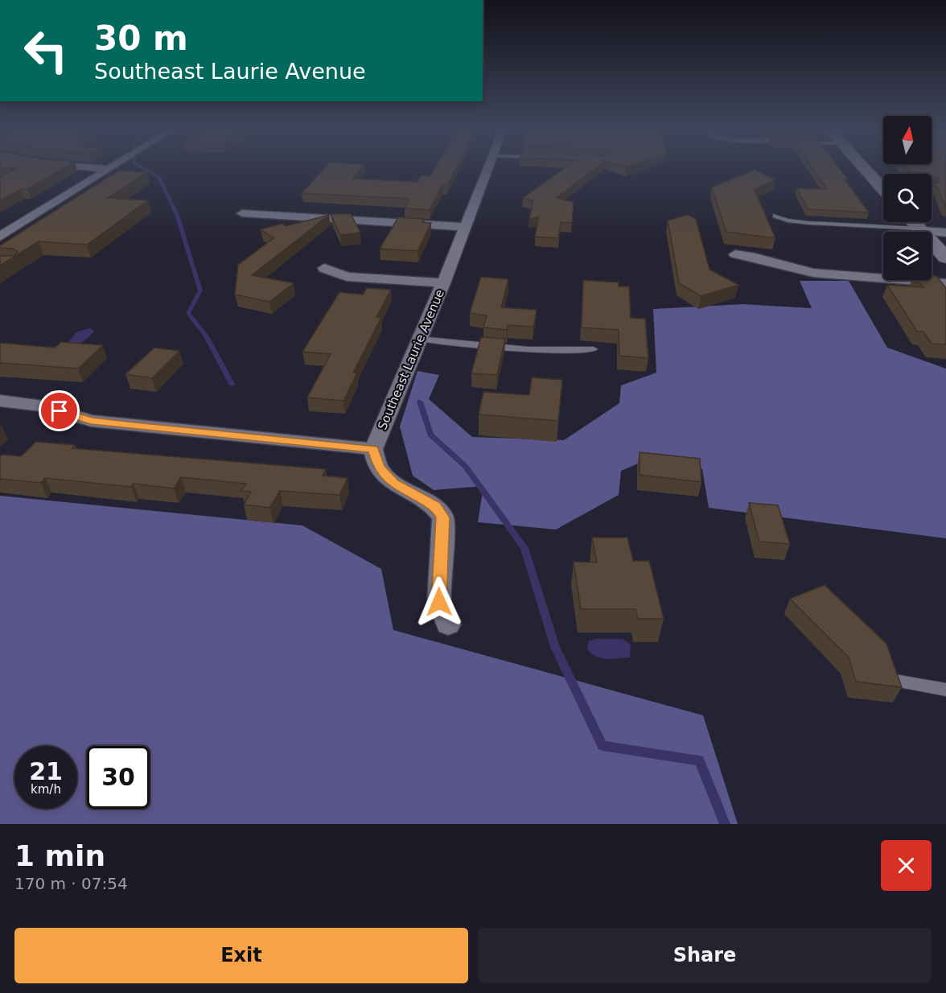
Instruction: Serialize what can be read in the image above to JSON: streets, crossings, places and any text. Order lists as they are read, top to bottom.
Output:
{
  "streets": {
    "street": ["Southeast Laurie Avenue"]
  },
  "north": "top",
  "page": {
    "turn": ["30 m", "Southeast Laurie Avenue"],
    "speed": "21 km/h",
    "limit": "30",
    "heading": ["1 min", "170 m · 07:54"],
    "buttons": ["Exit", "Share"]
  }
}
